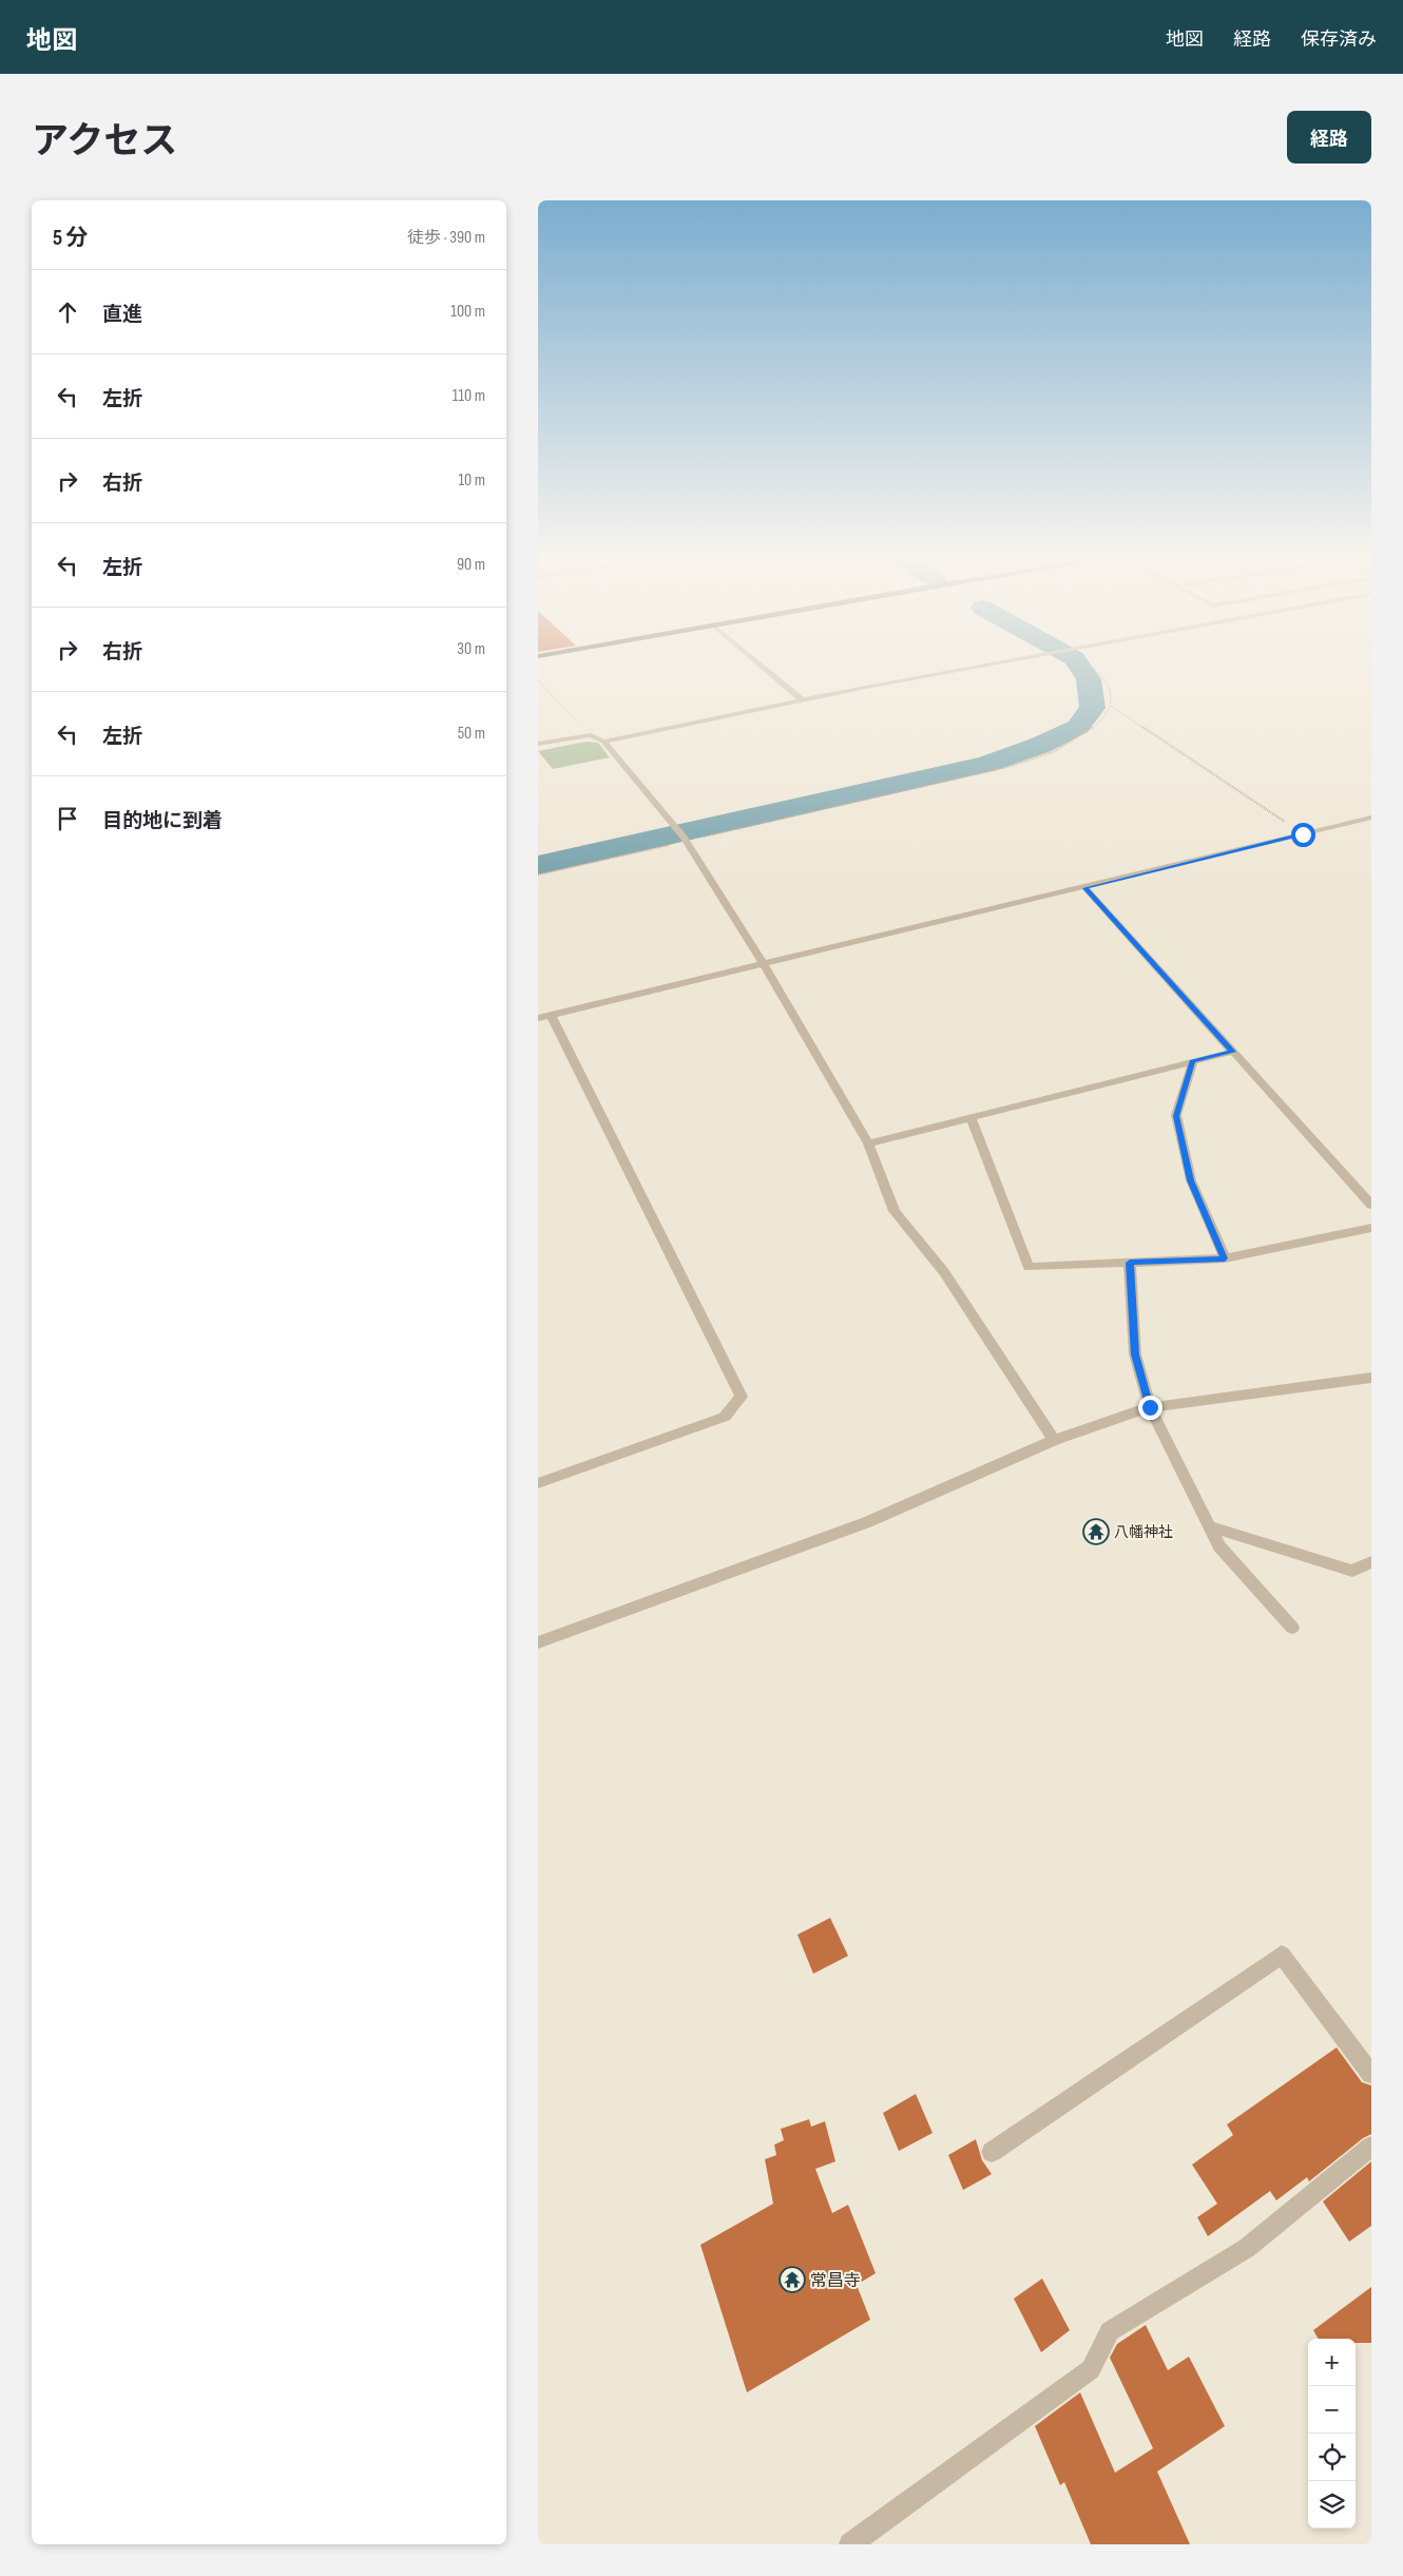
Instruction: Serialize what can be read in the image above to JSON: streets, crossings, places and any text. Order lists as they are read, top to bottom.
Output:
{
  "places": {
    "temple": ["八幡神社", "常昌寺"]
  },
  "page": {
    "header": "地図",
    "nav": ["地図", "経路", "保存済み"],
    "title": "アクセス",
    "buttons": "経路",
    "heading": ["5 分", "徒歩 · 390 m"],
    "list": [
      ["直進", "100 m"],
      ["左折", "110 m"],
      ["右折", "10 m"],
      ["左折", "90 m"],
      ["右折", "30 m"],
      ["左折", "50 m"],
      "目的地に到着"
    ],
    "map_buttons": ["+", "−"]
  }
}
